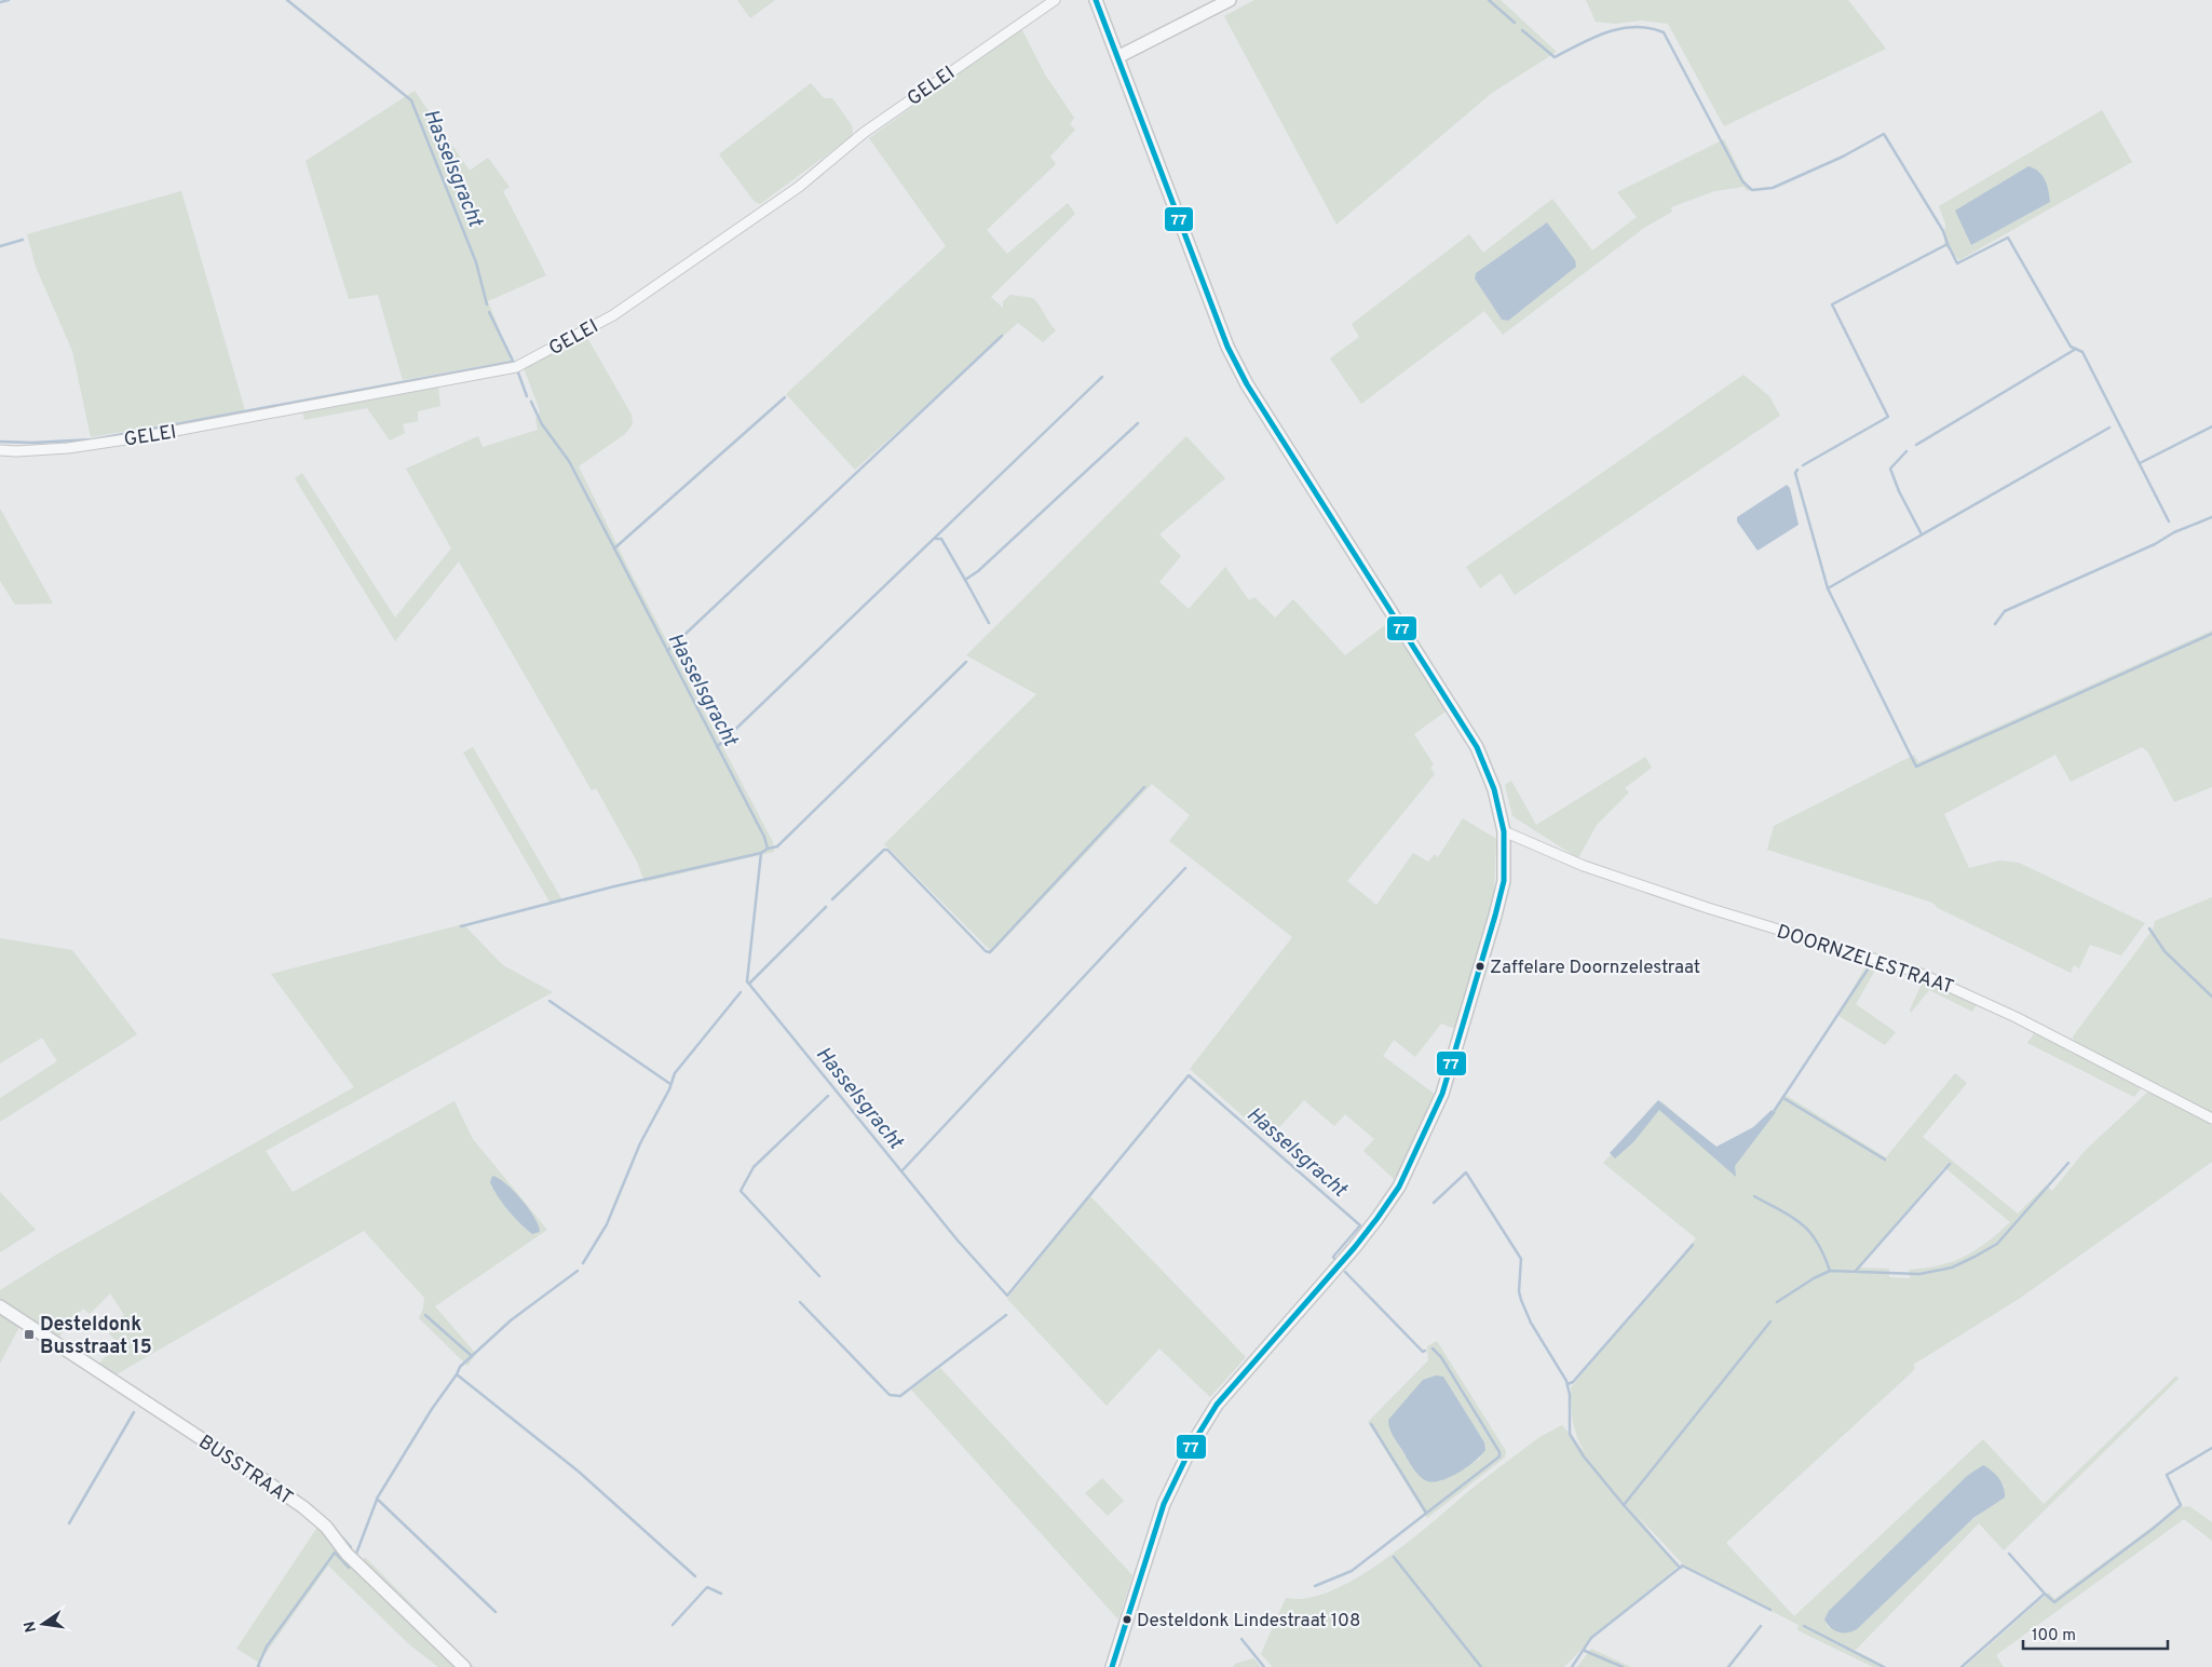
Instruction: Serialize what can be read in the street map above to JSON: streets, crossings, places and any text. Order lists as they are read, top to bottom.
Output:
{
  "streets": {
    "street": ["GELEI", "DOORNZELESTRAAT", "BUSSTRAAT"]
  },
  "water": ["Hasselsgracht"],
  "places": {
    "other": ["Zaffelare Doornzelestraat", "Desteldonk Lindestraat 108"],
    "transit": ["Desteldonk Busstraat 15"]
  },
  "lines": ["transit line 77"],
  "scale_bar": "100 m",
  "north": "left"
}
